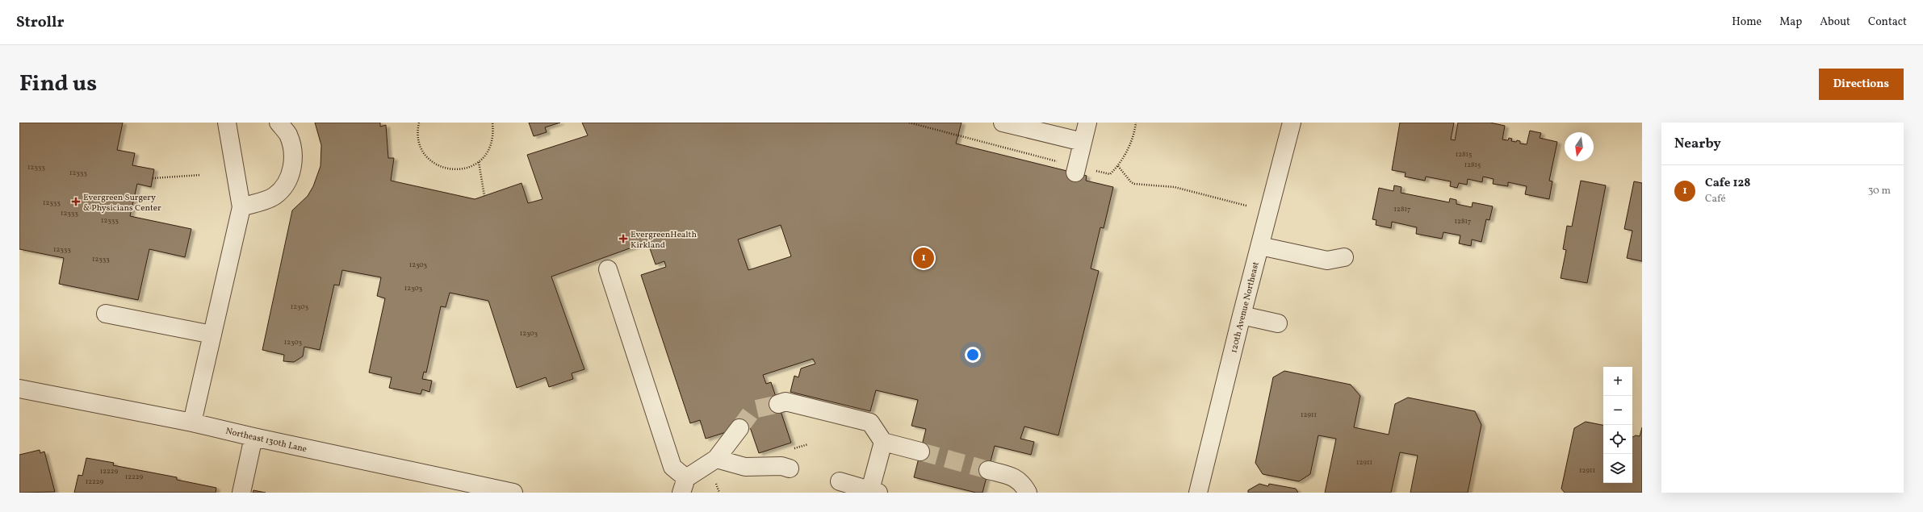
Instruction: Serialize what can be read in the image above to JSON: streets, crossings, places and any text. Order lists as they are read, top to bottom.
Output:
{
  "streets": {
    "street": ["120th Avenue Northeast", "Northeast 130th Lane"]
  },
  "places": {
    "health": ["Evergreen Surgery & Physicians Center", "EvergreenHealth Kirkland"]
  },
  "house_numbers": [
    "12815",
    "12815",
    "12333",
    "12333",
    "12333",
    "12817",
    "12333",
    "12333",
    "12817",
    "12333",
    "12333",
    "12303",
    "12303",
    "12303",
    "12303",
    "12303",
    "12911",
    "12911",
    "12911",
    "12229",
    "12229",
    "12229"
  ],
  "north": "bottom",
  "page": {
    "header": "Strollr",
    "nav": [
      "Home",
      "Map",
      "About",
      "Contact"
    ],
    "title": "Find us",
    "buttons": "Directions",
    "heading": "Nearby",
    "list": [
      {
        "mark": "1",
        "name": "Cafe 128",
        "note": "Café",
        "value": "30 m"
      }
    ],
    "pins": "1",
    "map_buttons": ["+", "−"]
  }
}
